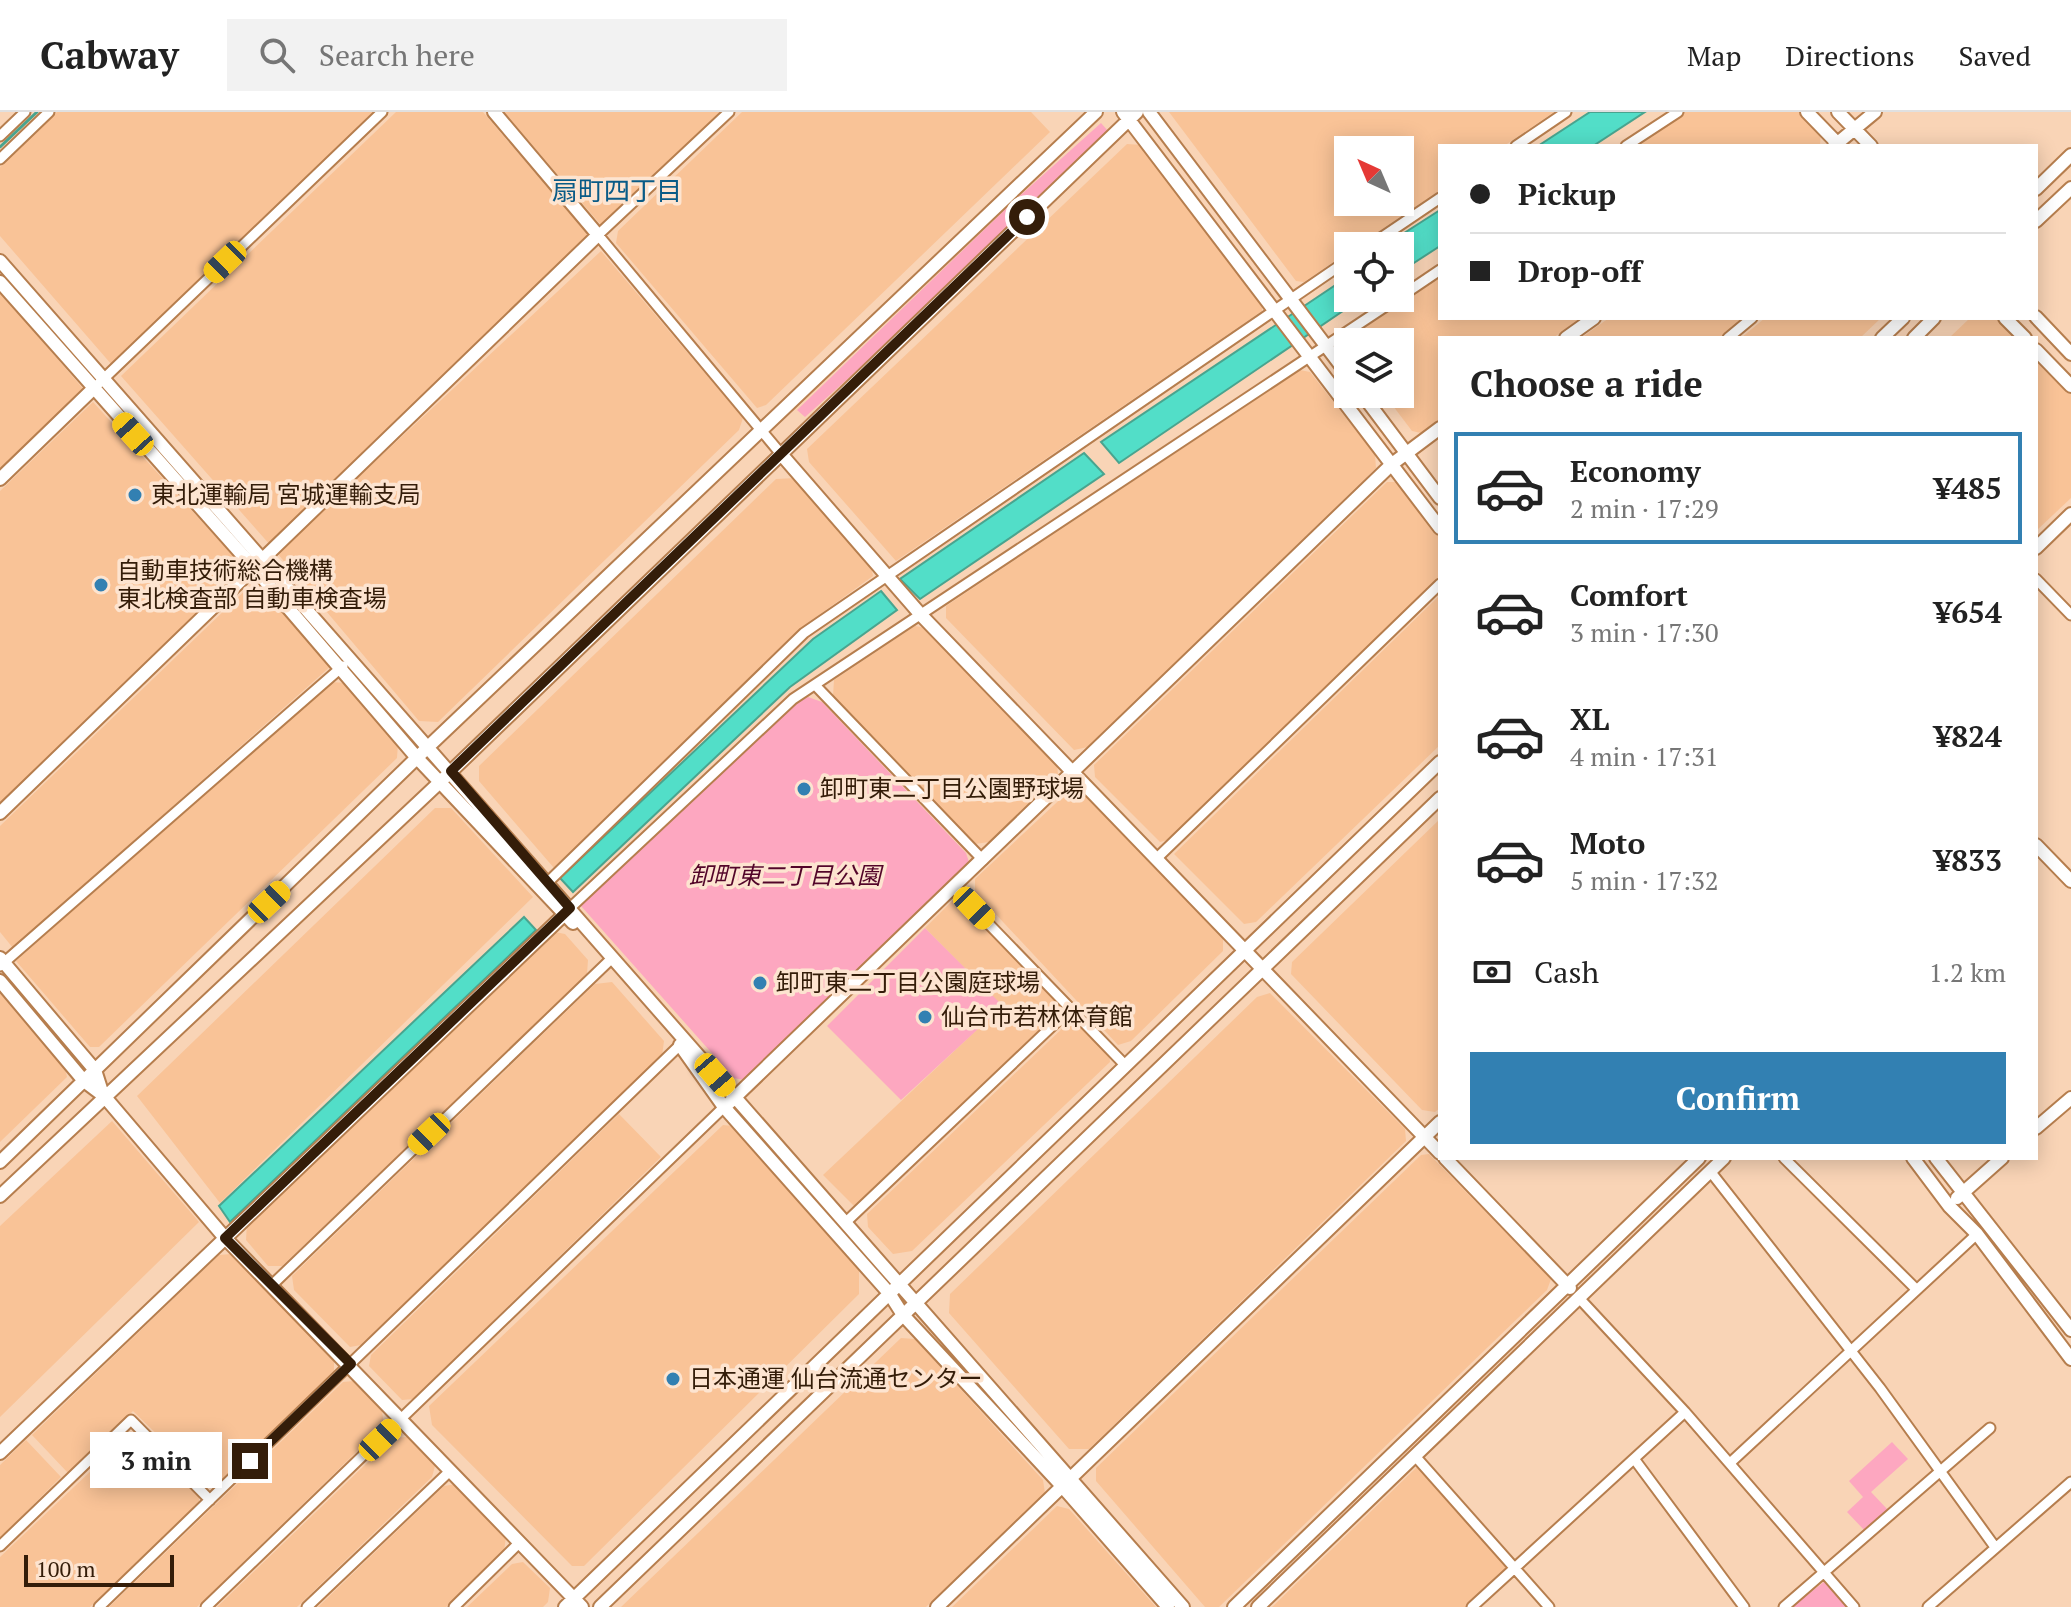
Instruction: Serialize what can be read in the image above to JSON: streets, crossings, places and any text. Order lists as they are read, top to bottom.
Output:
{
  "districts": ["扇町四丁目"],
  "parks": ["卸町東二丁目公園"],
  "places": [
    "東北運輸局 宮城運輸支局",
    "自動車技術総合機構 東北検査部 自動車検査場",
    "卸町東二丁目公園野球場",
    "卸町東二丁目公園庭球場",
    "仙台市若林体育館",
    "日本通運 仙台流通センター"
  ],
  "scale_bar": "100 m",
  "north": "top left",
  "page": {
    "header": "Cabway",
    "search": "Search here",
    "nav": ["Map", "Directions", "Saved"],
    "banner": ["Pickup", "Drop-off"],
    "heading": "Choose a ride",
    "list": [
      {
        "name": "Economy",
        "note": "2 min · 17:29",
        "value": "¥485"
      },
      {
        "name": "Comfort",
        "note": "3 min · 17:30",
        "value": "¥654"
      },
      {
        "name": "XL",
        "note": "4 min · 17:31",
        "value": "¥824"
      },
      {
        "name": "Moto",
        "note": "5 min · 17:32",
        "value": "¥833"
      }
    ],
    "pay": ["Cash", "1.2 km"],
    "buttons": "Confirm",
    "bubble": "3 min",
    "scale": "100 m"
  }
}
